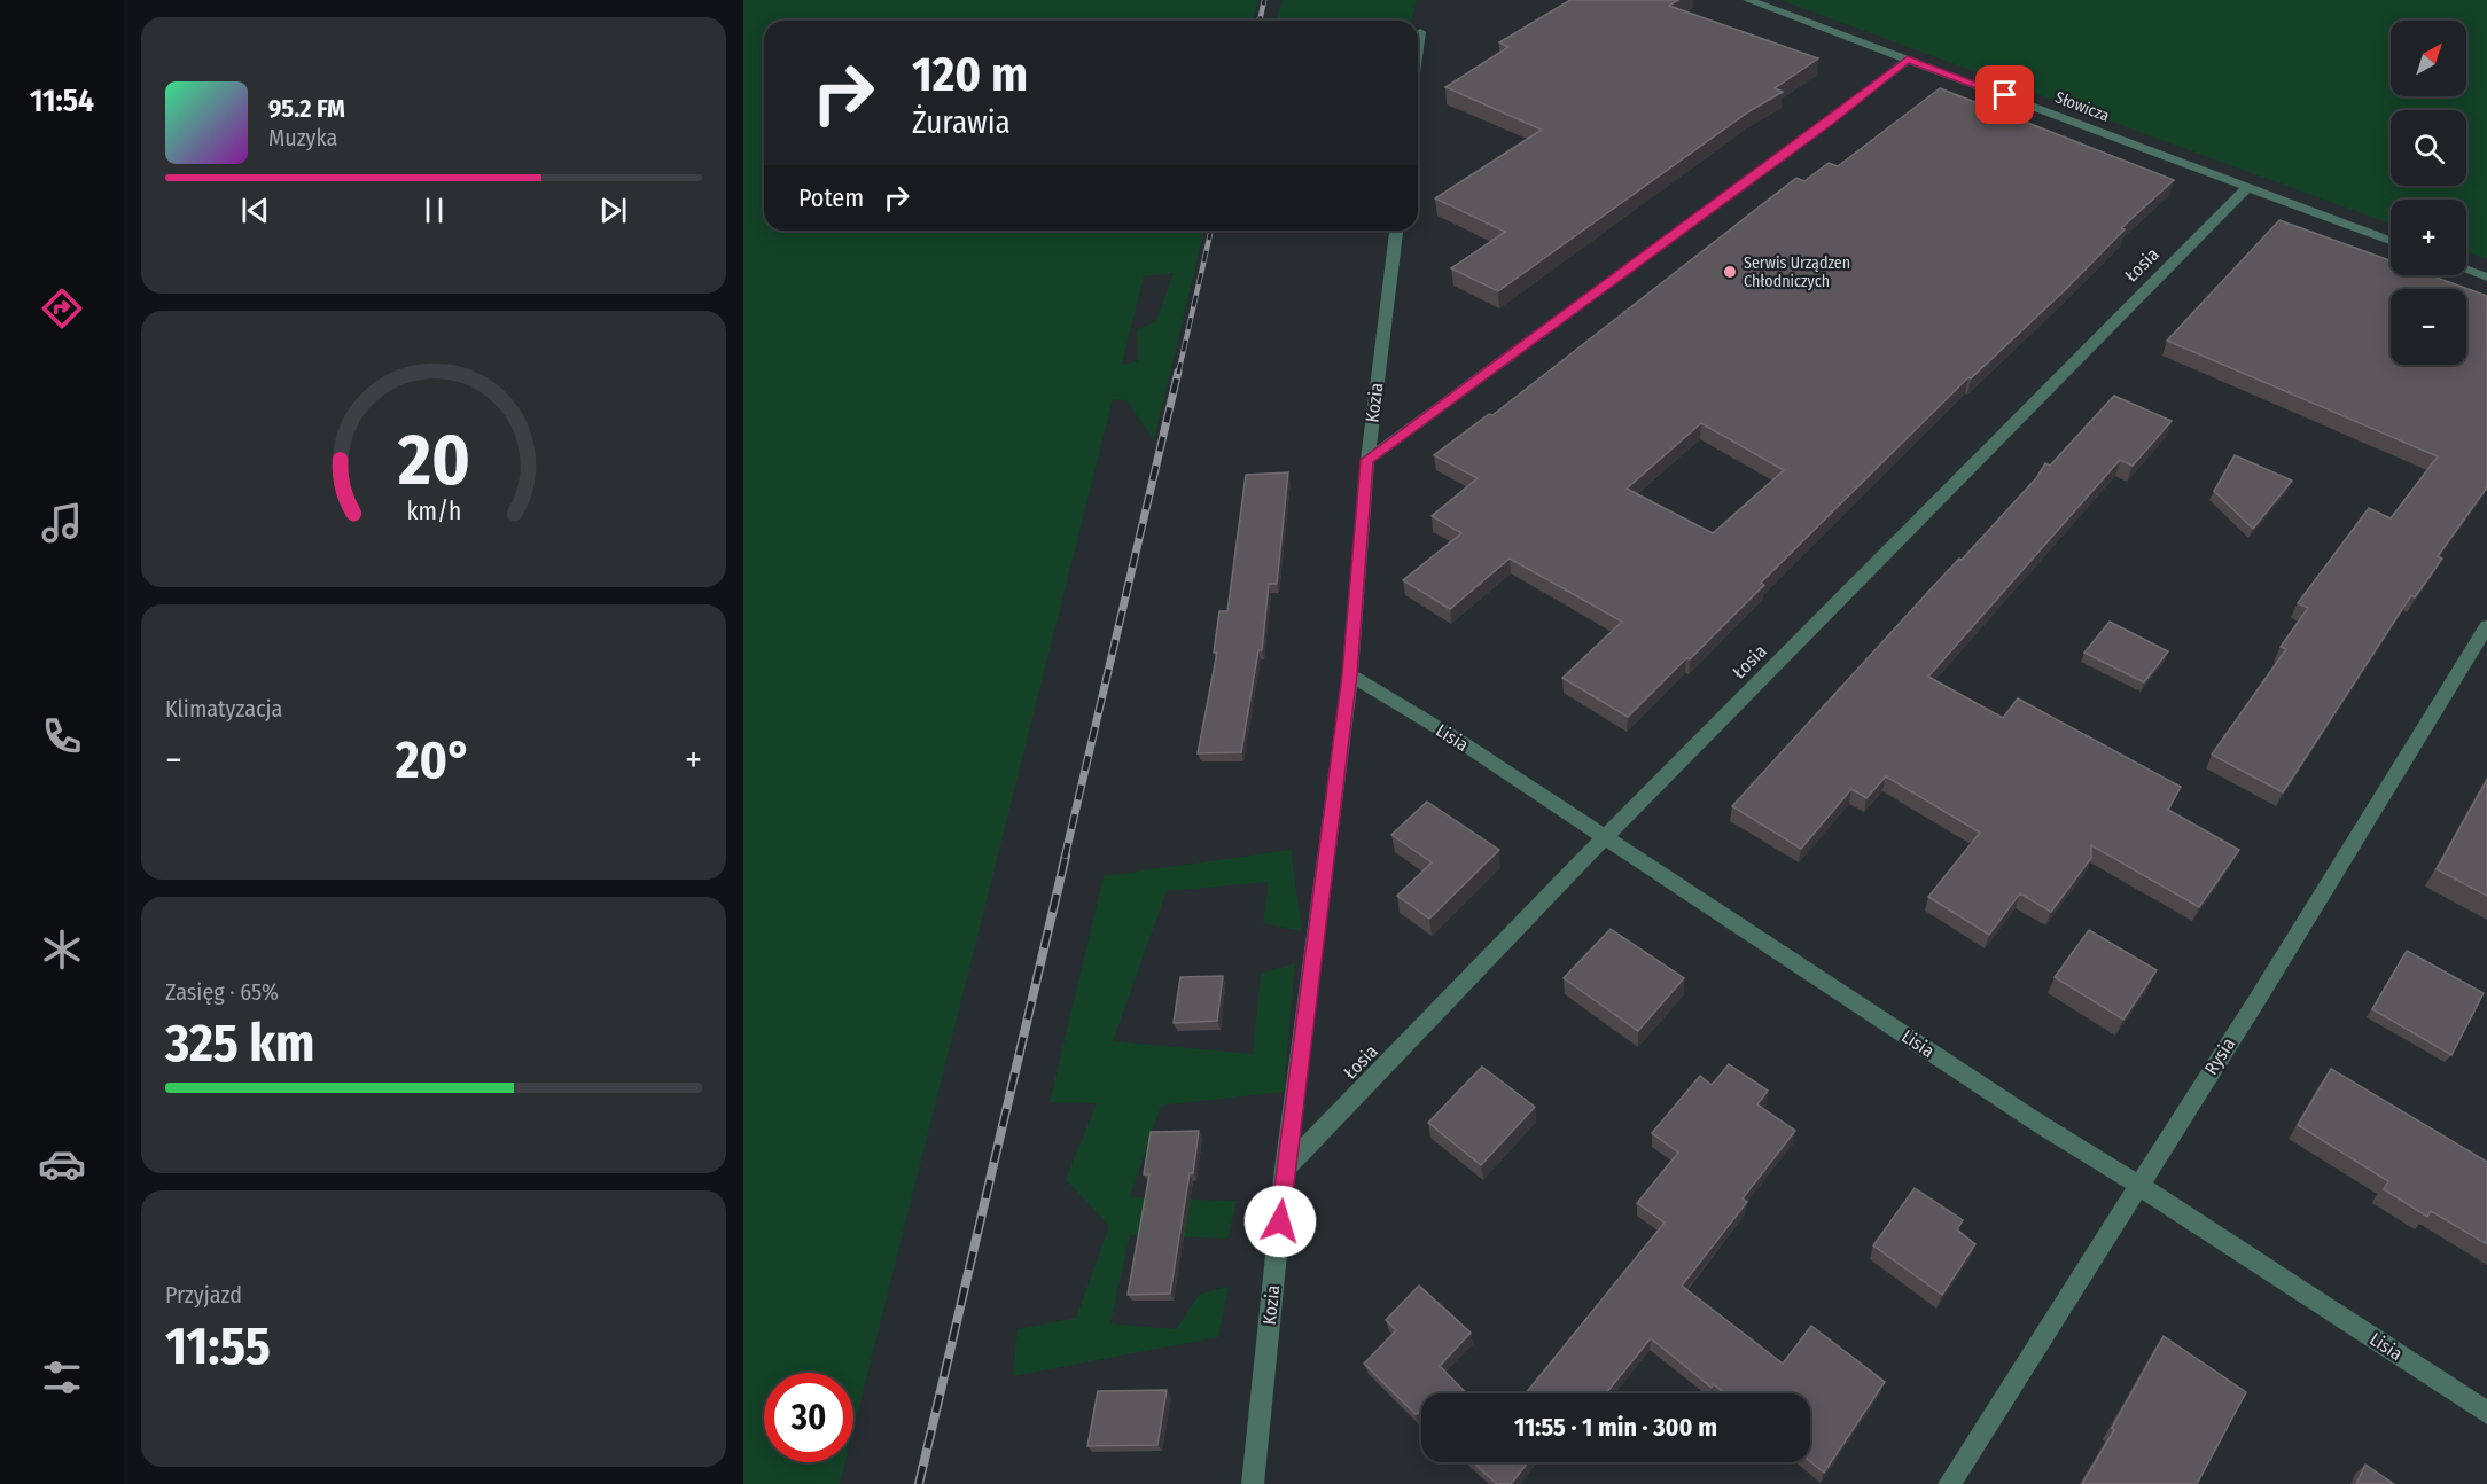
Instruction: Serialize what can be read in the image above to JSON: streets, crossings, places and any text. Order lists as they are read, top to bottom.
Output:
{
  "streets": {
    "street": [
      "Słowicza",
      "Łosia",
      "Kozia",
      "Lisia",
      "Rysia"
    ]
  },
  "crossings": [
    ["Słowicza", "Łosia"],
    ["Łosia", "Kozia"],
    ["Łosia", "Lisia"],
    ["Kozia", "Lisia"],
    ["Lisia", "Rysia"]
  ],
  "places": ["Serwis Urządzen Chłodniczych"],
  "north": "top right",
  "page": {
    "tabs": "11:54",
    "map_buttons": ["+", "−"],
    "turn": ["120 m", "Żurawia"],
    "song": ["95.2 FM", "Muzyka"],
    "then": "Potem",
    "tile": [
      "Klimatyzacja",
      ["Zasięg · 65%", "325 km"],
      ["Przyjazd", "11:55"]
    ],
    "heat": ["−", "20°", "+"],
    "limit": "30",
    "trip": "11:55 · 1 min · 300 m",
    "gauge": ["20", "km/h"]
  }
}
